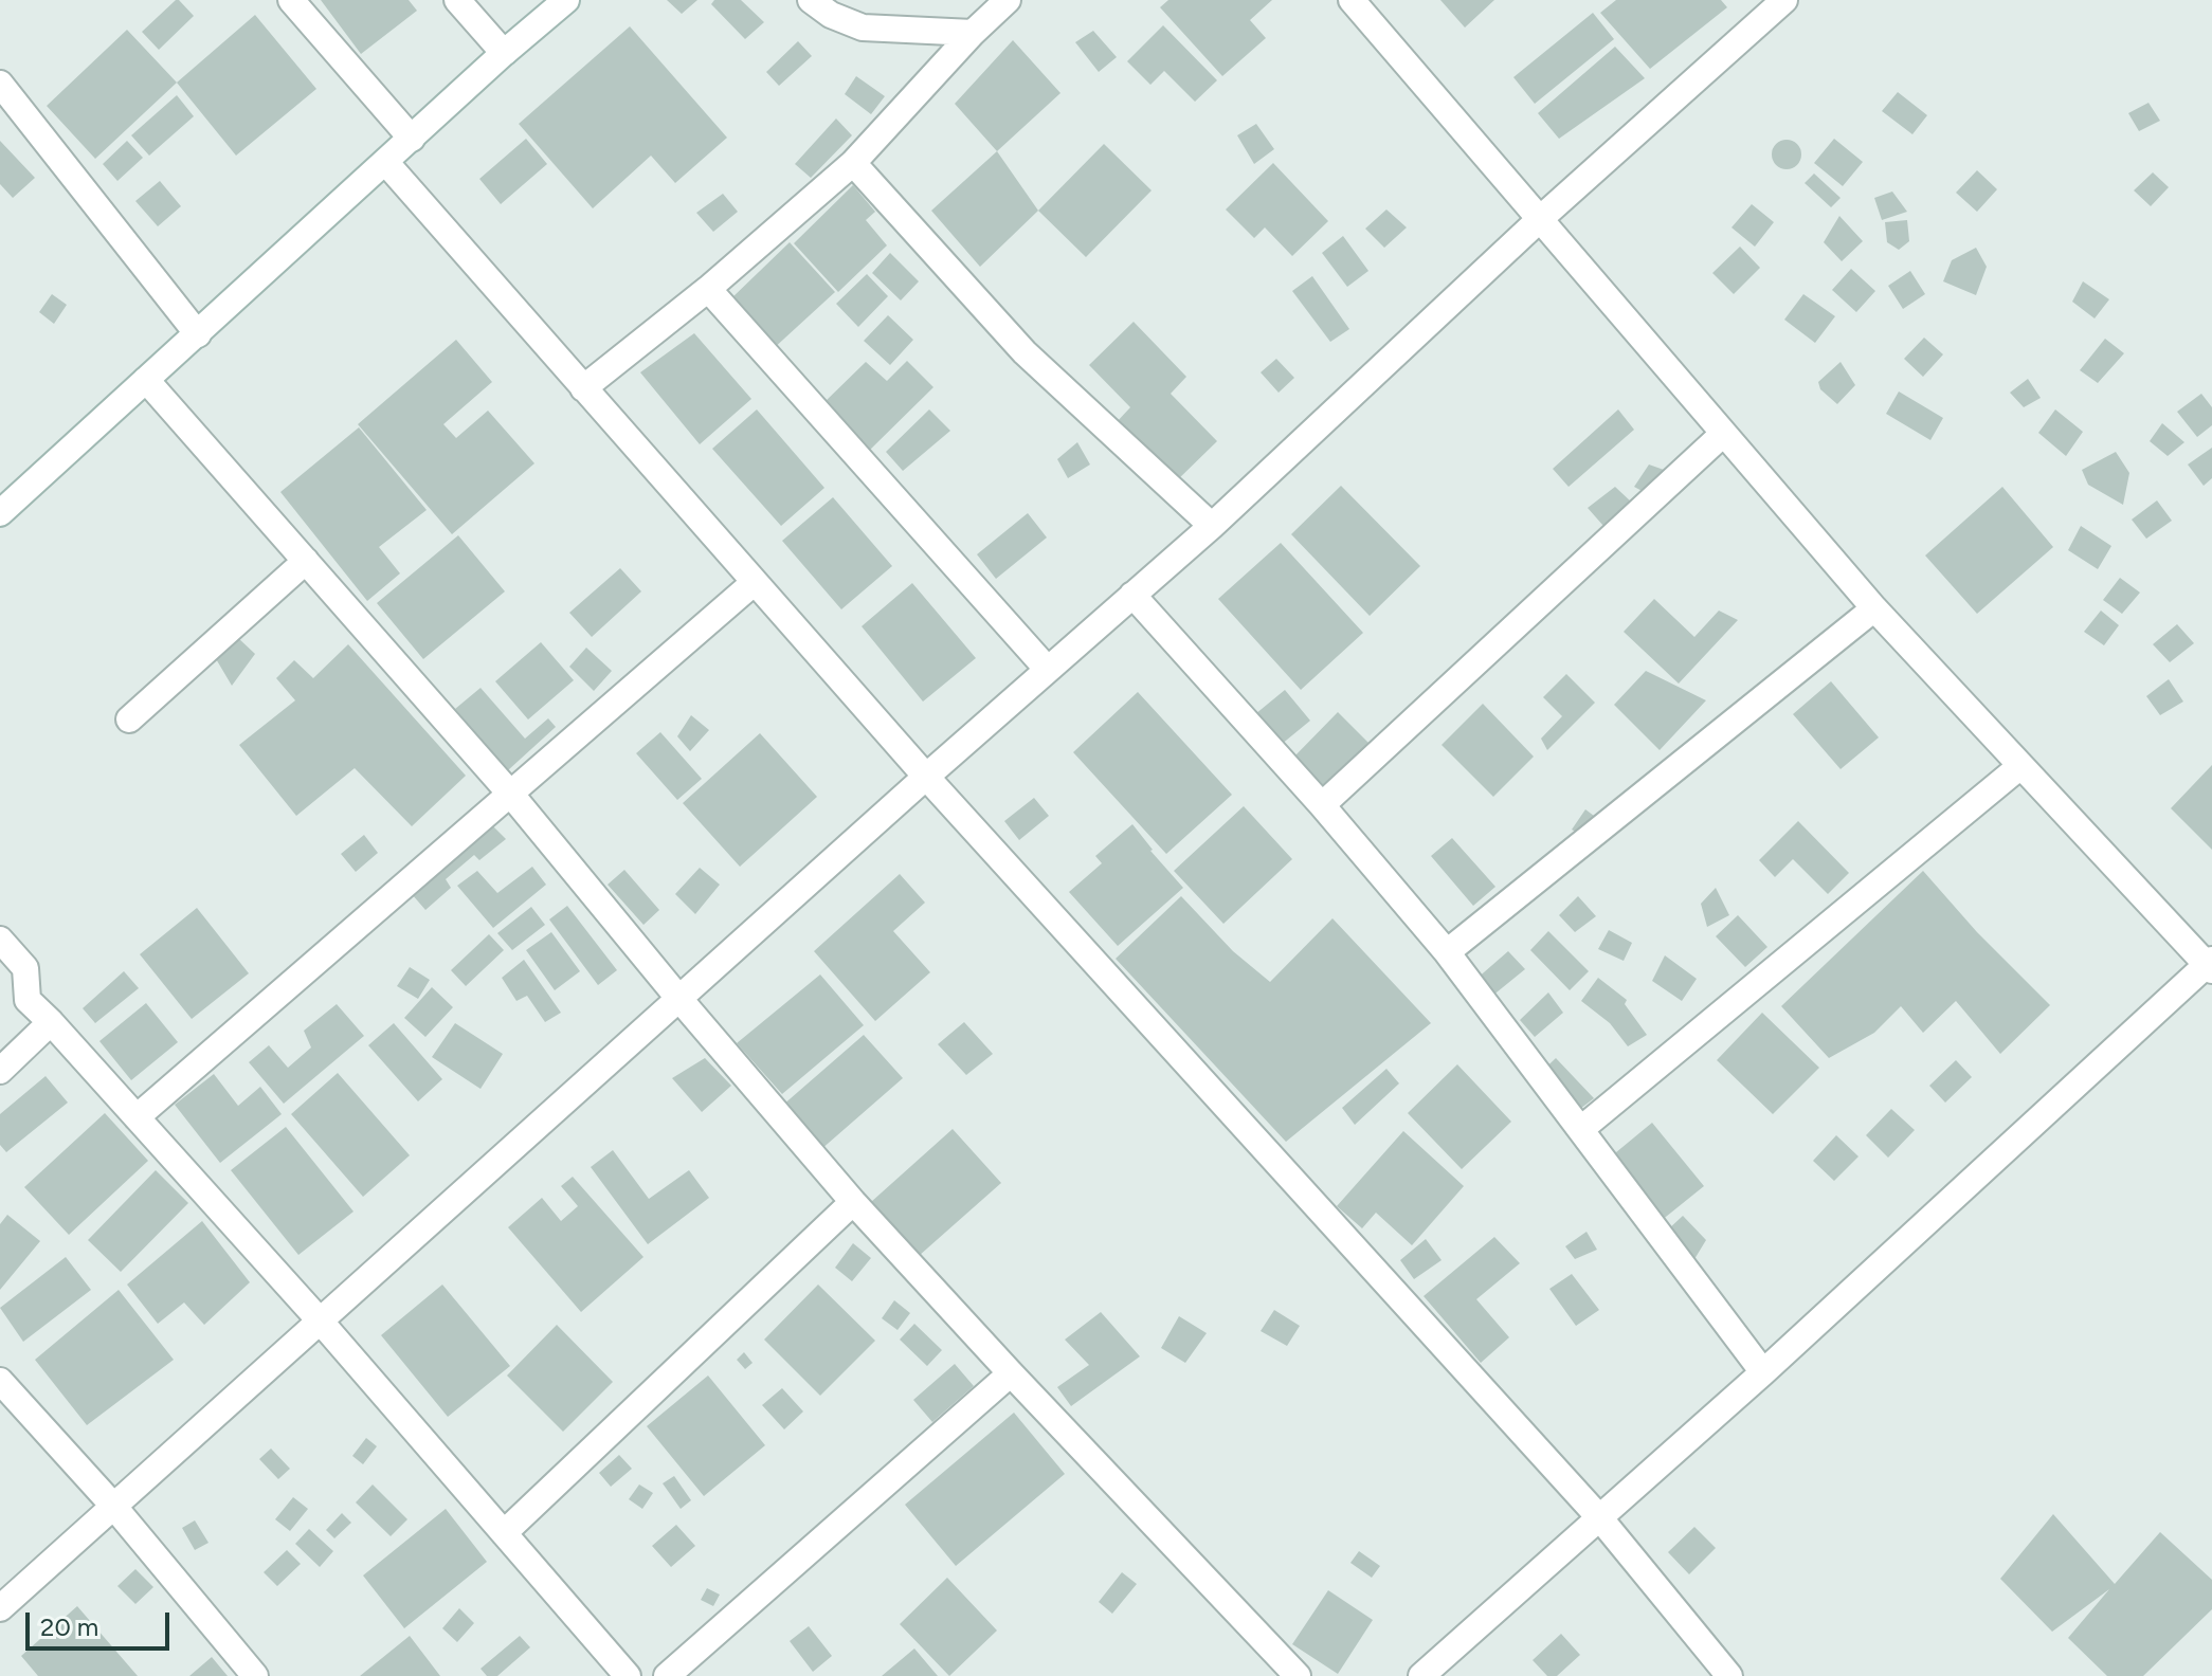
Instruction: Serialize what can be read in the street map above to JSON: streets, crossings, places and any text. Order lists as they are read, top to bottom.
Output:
{
  "scale_bar": "20 m"
}
